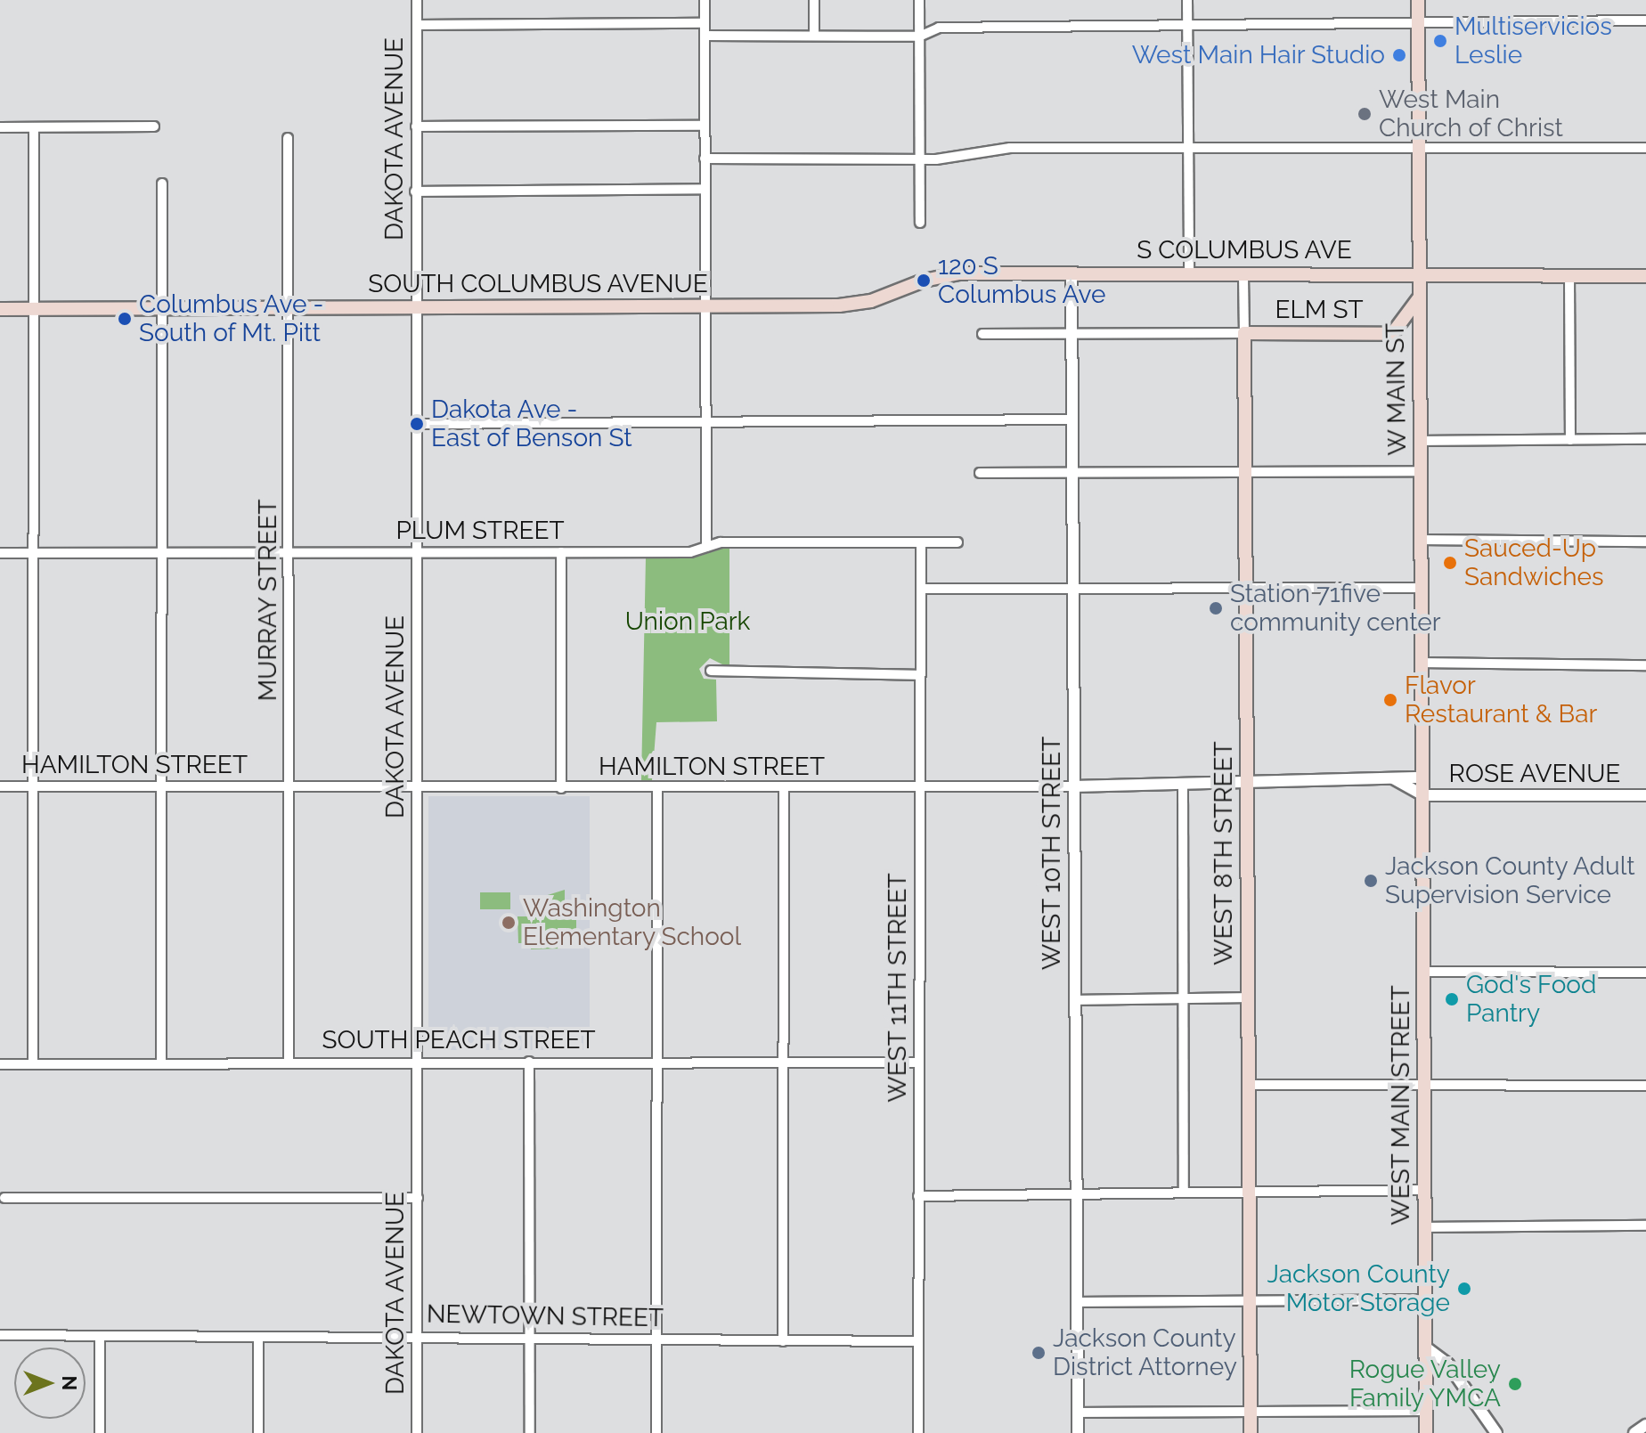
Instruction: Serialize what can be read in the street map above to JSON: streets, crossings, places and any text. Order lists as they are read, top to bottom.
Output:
{
  "streets": {
    "main road": [
      "S COLUMBUS AVE",
      "SOUTH COLUMBUS AVENUE",
      "ELM ST",
      "W MAIN ST",
      "WEST 8TH STREET",
      "WEST MAIN STREET"
    ],
    "street": [
      "DAKOTA AVENUE",
      "PLUM STREET",
      "MURRAY STREET",
      "HAMILTON STREET",
      "ROSE AVENUE",
      "WEST 10TH STREET",
      "WEST 11TH STREET",
      "SOUTH PEACH STREET",
      "NEWTOWN STREET"
    ]
  },
  "crossings": [
    ["DAKOTA AVENUE", "SOUTH COLUMBUS AVENUE"],
    ["DAKOTA AVENUE", "PLUM STREET"],
    ["DAKOTA AVENUE", "HAMILTON STREET"],
    ["DAKOTA AVENUE", "SOUTH PEACH STREET"],
    ["DAKOTA AVENUE", "NEWTOWN STREET"],
    ["S COLUMBUS AVE", "SOUTH COLUMBUS AVENUE"],
    ["S COLUMBUS AVE", "W MAIN ST"],
    ["S COLUMBUS AVE", "WEST 10TH STREET"],
    ["S COLUMBUS AVE", "WEST 8TH STREET"],
    ["SOUTH COLUMBUS AVENUE", "MURRAY STREET"],
    ["SOUTH COLUMBUS AVENUE", "WEST 10TH STREET"],
    ["ELM ST", "W MAIN ST"],
    ["ELM ST", "WEST 8TH STREET"],
    ["W MAIN ST", "HAMILTON STREET"],
    ["W MAIN ST", "WEST MAIN STREET"],
    ["PLUM STREET", "MURRAY STREET"],
    ["PLUM STREET", "WEST 11TH STREET"],
    ["MURRAY STREET", "HAMILTON STREET"],
    ["MURRAY STREET", "SOUTH PEACH STREET"],
    ["HAMILTON STREET", "WEST 10TH STREET"],
    ["HAMILTON STREET", "WEST 8TH STREET"],
    ["HAMILTON STREET", "WEST 11TH STREET"],
    ["HAMILTON STREET", "WEST MAIN STREET"],
    ["ROSE AVENUE", "WEST MAIN STREET"],
    ["WEST 11TH STREET", "SOUTH PEACH STREET"],
    ["WEST 11TH STREET", "NEWTOWN STREET"]
  ],
  "parks": ["Union Park"],
  "places": [
    "Multiservicios Leslie",
    "West Main Hair Studio",
    "West Main Church of Christ",
    "120 S Columbus Ave",
    "Columbus Ave - South of Mt. Pitt",
    "Dakota Ave - East of Benson St",
    "Sauced-Up Sandwiches",
    "Station 71five community center",
    "Flavor Restaurant & Bar",
    "Jackson County Adult Supervision Service",
    "Washington Elementary School",
    "God's Food Pantry",
    "Jackson County Motor Storage",
    "Jackson County District Attorney",
    "Rogue Valley Family YMCA"
  ],
  "north": "right"
}
